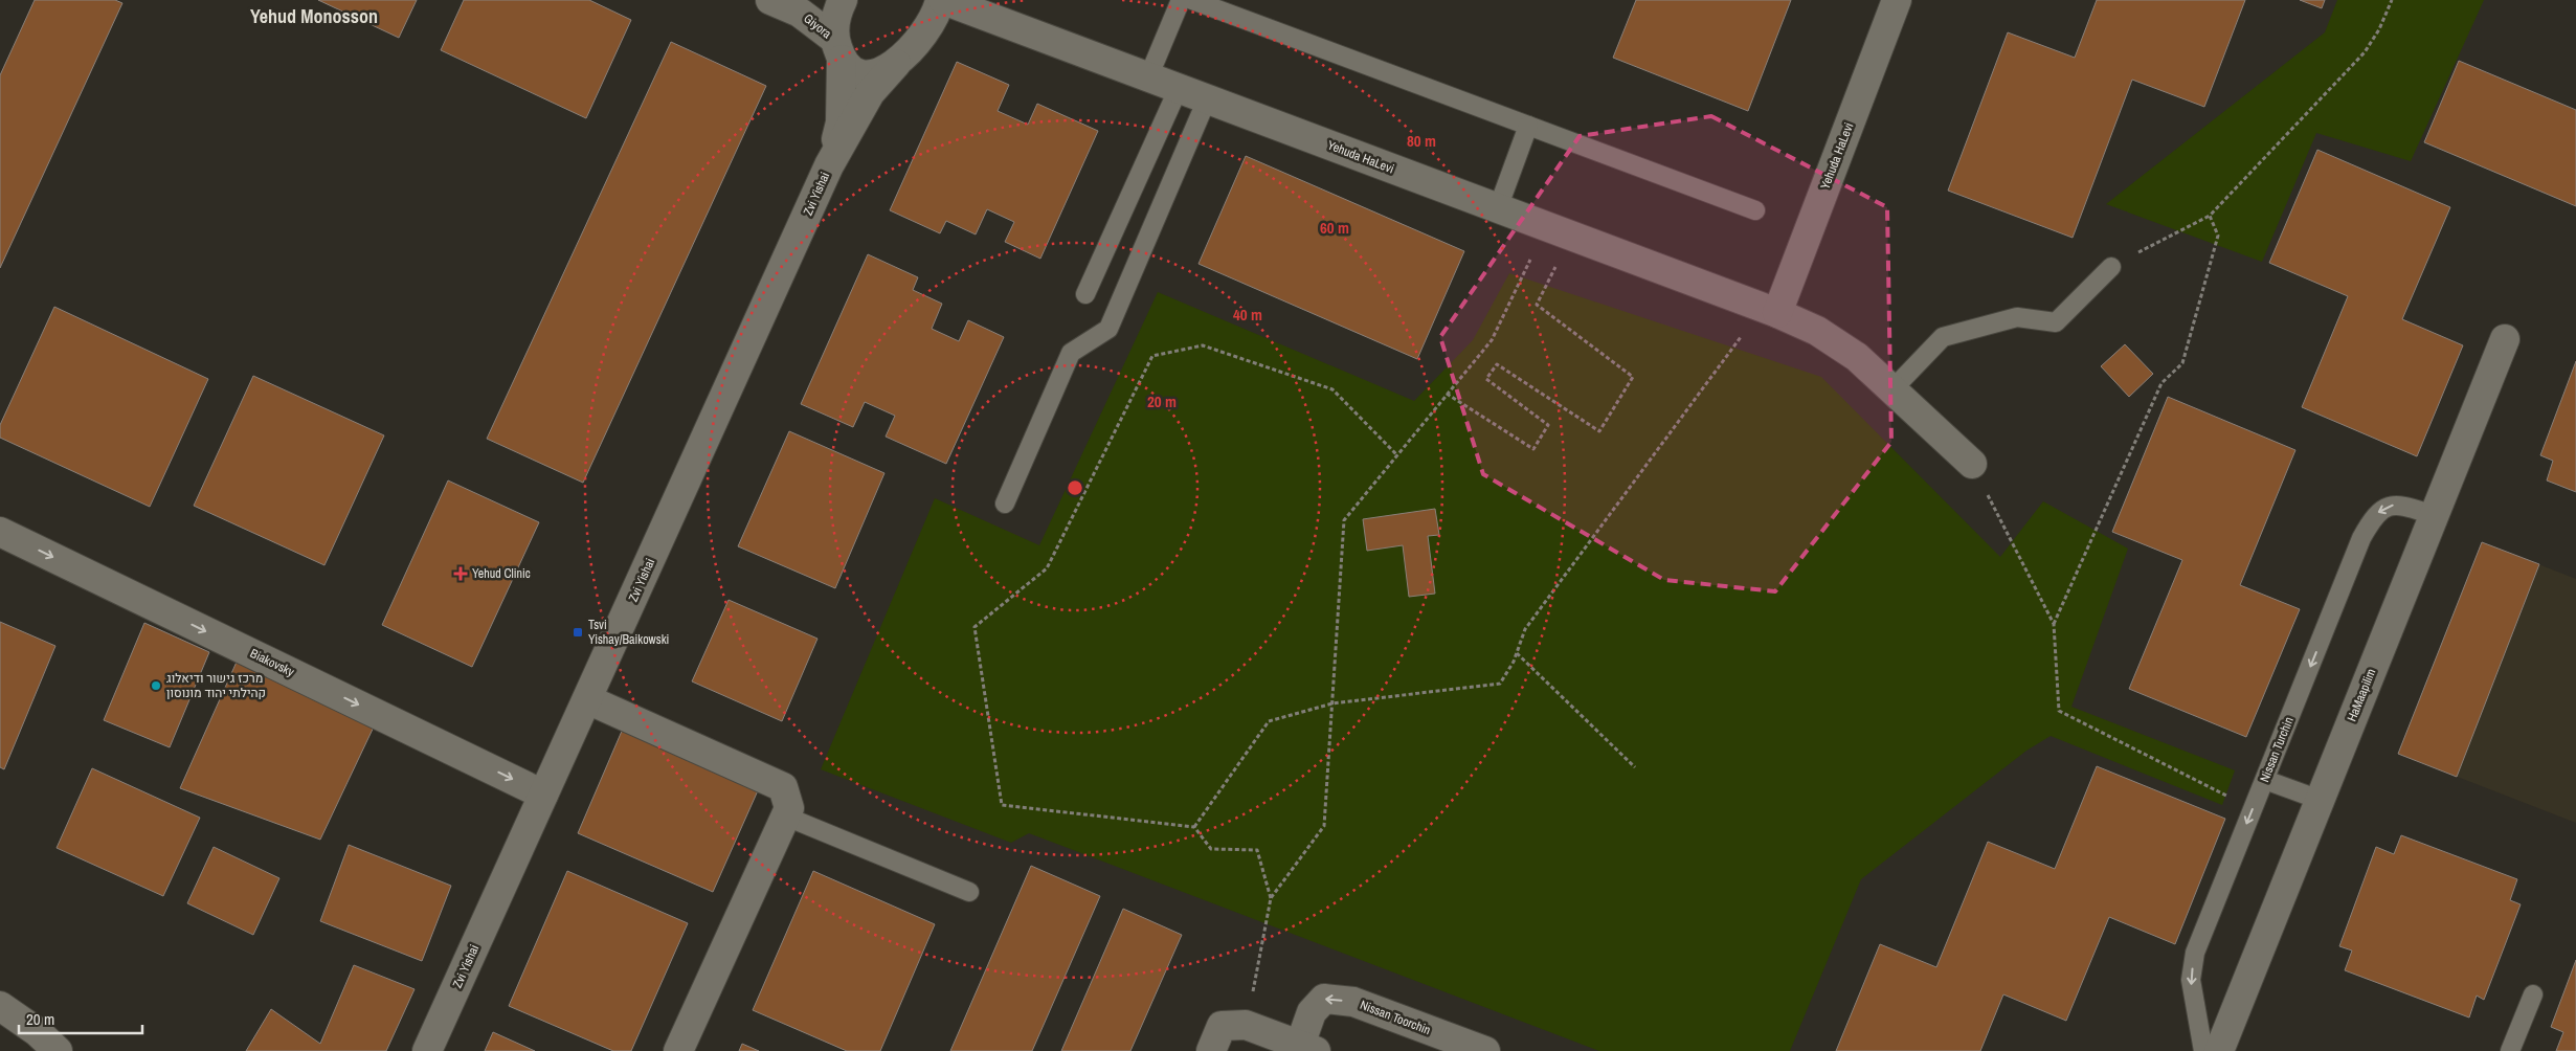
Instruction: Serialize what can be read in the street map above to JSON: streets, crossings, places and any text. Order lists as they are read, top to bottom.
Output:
{
  "streets": {
    "street": [
      "Giyora",
      "Yehuda HaLevi",
      "Zvi Yishai",
      "Biakovsky",
      "HaMaapilim",
      "Nissan Toorchin"
    ],
    "lane": ["Nissan Turchin"]
  },
  "crossings": [
    ["Giyora", "Zvi Yishai"],
    ["Yehuda HaLevi", "Zvi Yishai"],
    ["Zvi Yishai", "Biakovsky"],
    ["HaMaapilim", "Nissan Turchin"]
  ],
  "one_way": ["Biakovsky", "Nissan Turchin"],
  "districts": ["Yehud Monosson"],
  "places": {
    "health": ["Yehud Clinic"],
    "transit": ["Tsvi Yishay/Baikowski"],
    "other": ["מרכז גישור ודיאלוג קהילתי יהוד מונוסון"]
  },
  "scale_bar": "20 m",
  "rings": [
    "80 m",
    "60 m",
    "40 m",
    "20 m"
  ]
}
